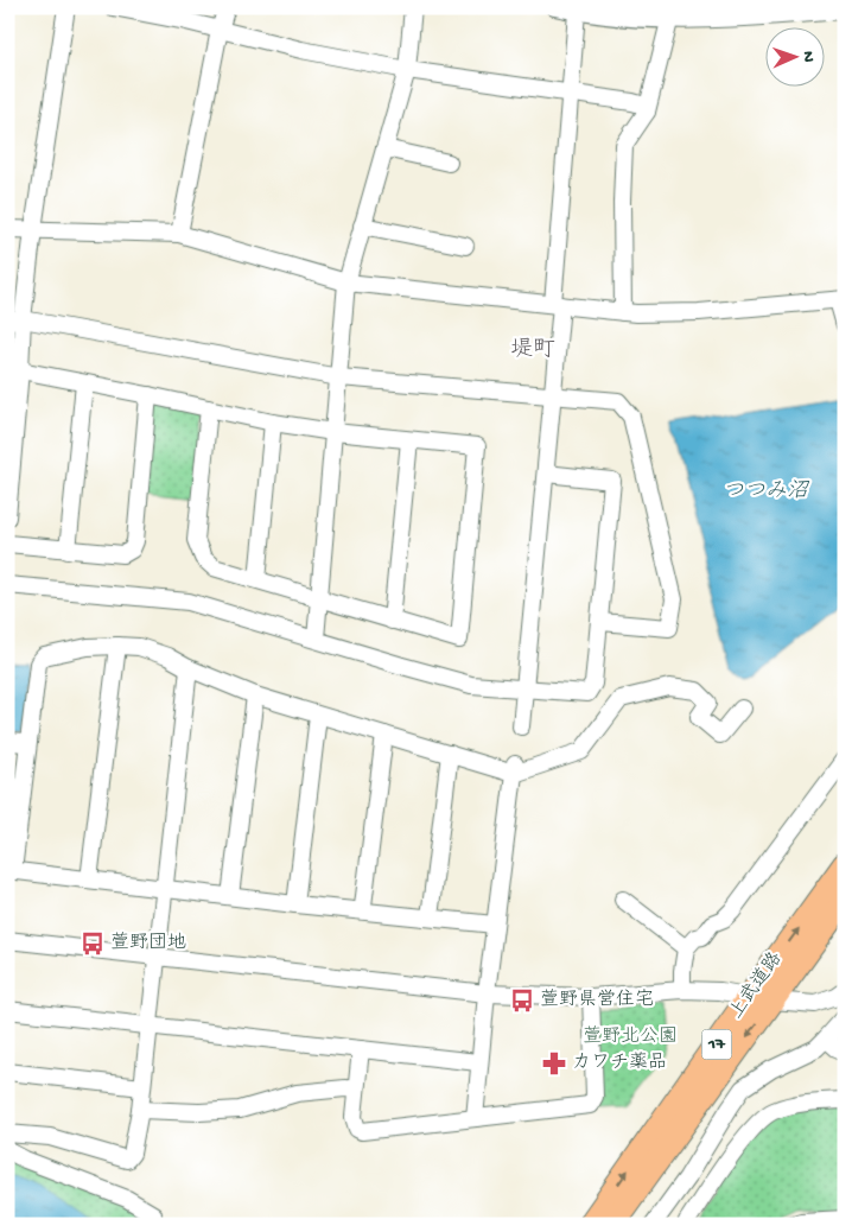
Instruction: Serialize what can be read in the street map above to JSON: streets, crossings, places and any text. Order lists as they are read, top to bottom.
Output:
{
  "streets": {
    "highway": ["上武道路", "17"]
  },
  "districts": ["堤町"],
  "water": ["つつみ沼"],
  "parks": ["萱野北公園"],
  "places": {
    "bus stop": ["萱野団地", "萱野県営住宅"],
    "pharmacy": ["カワチ薬品"]
  },
  "north": "right"
}
